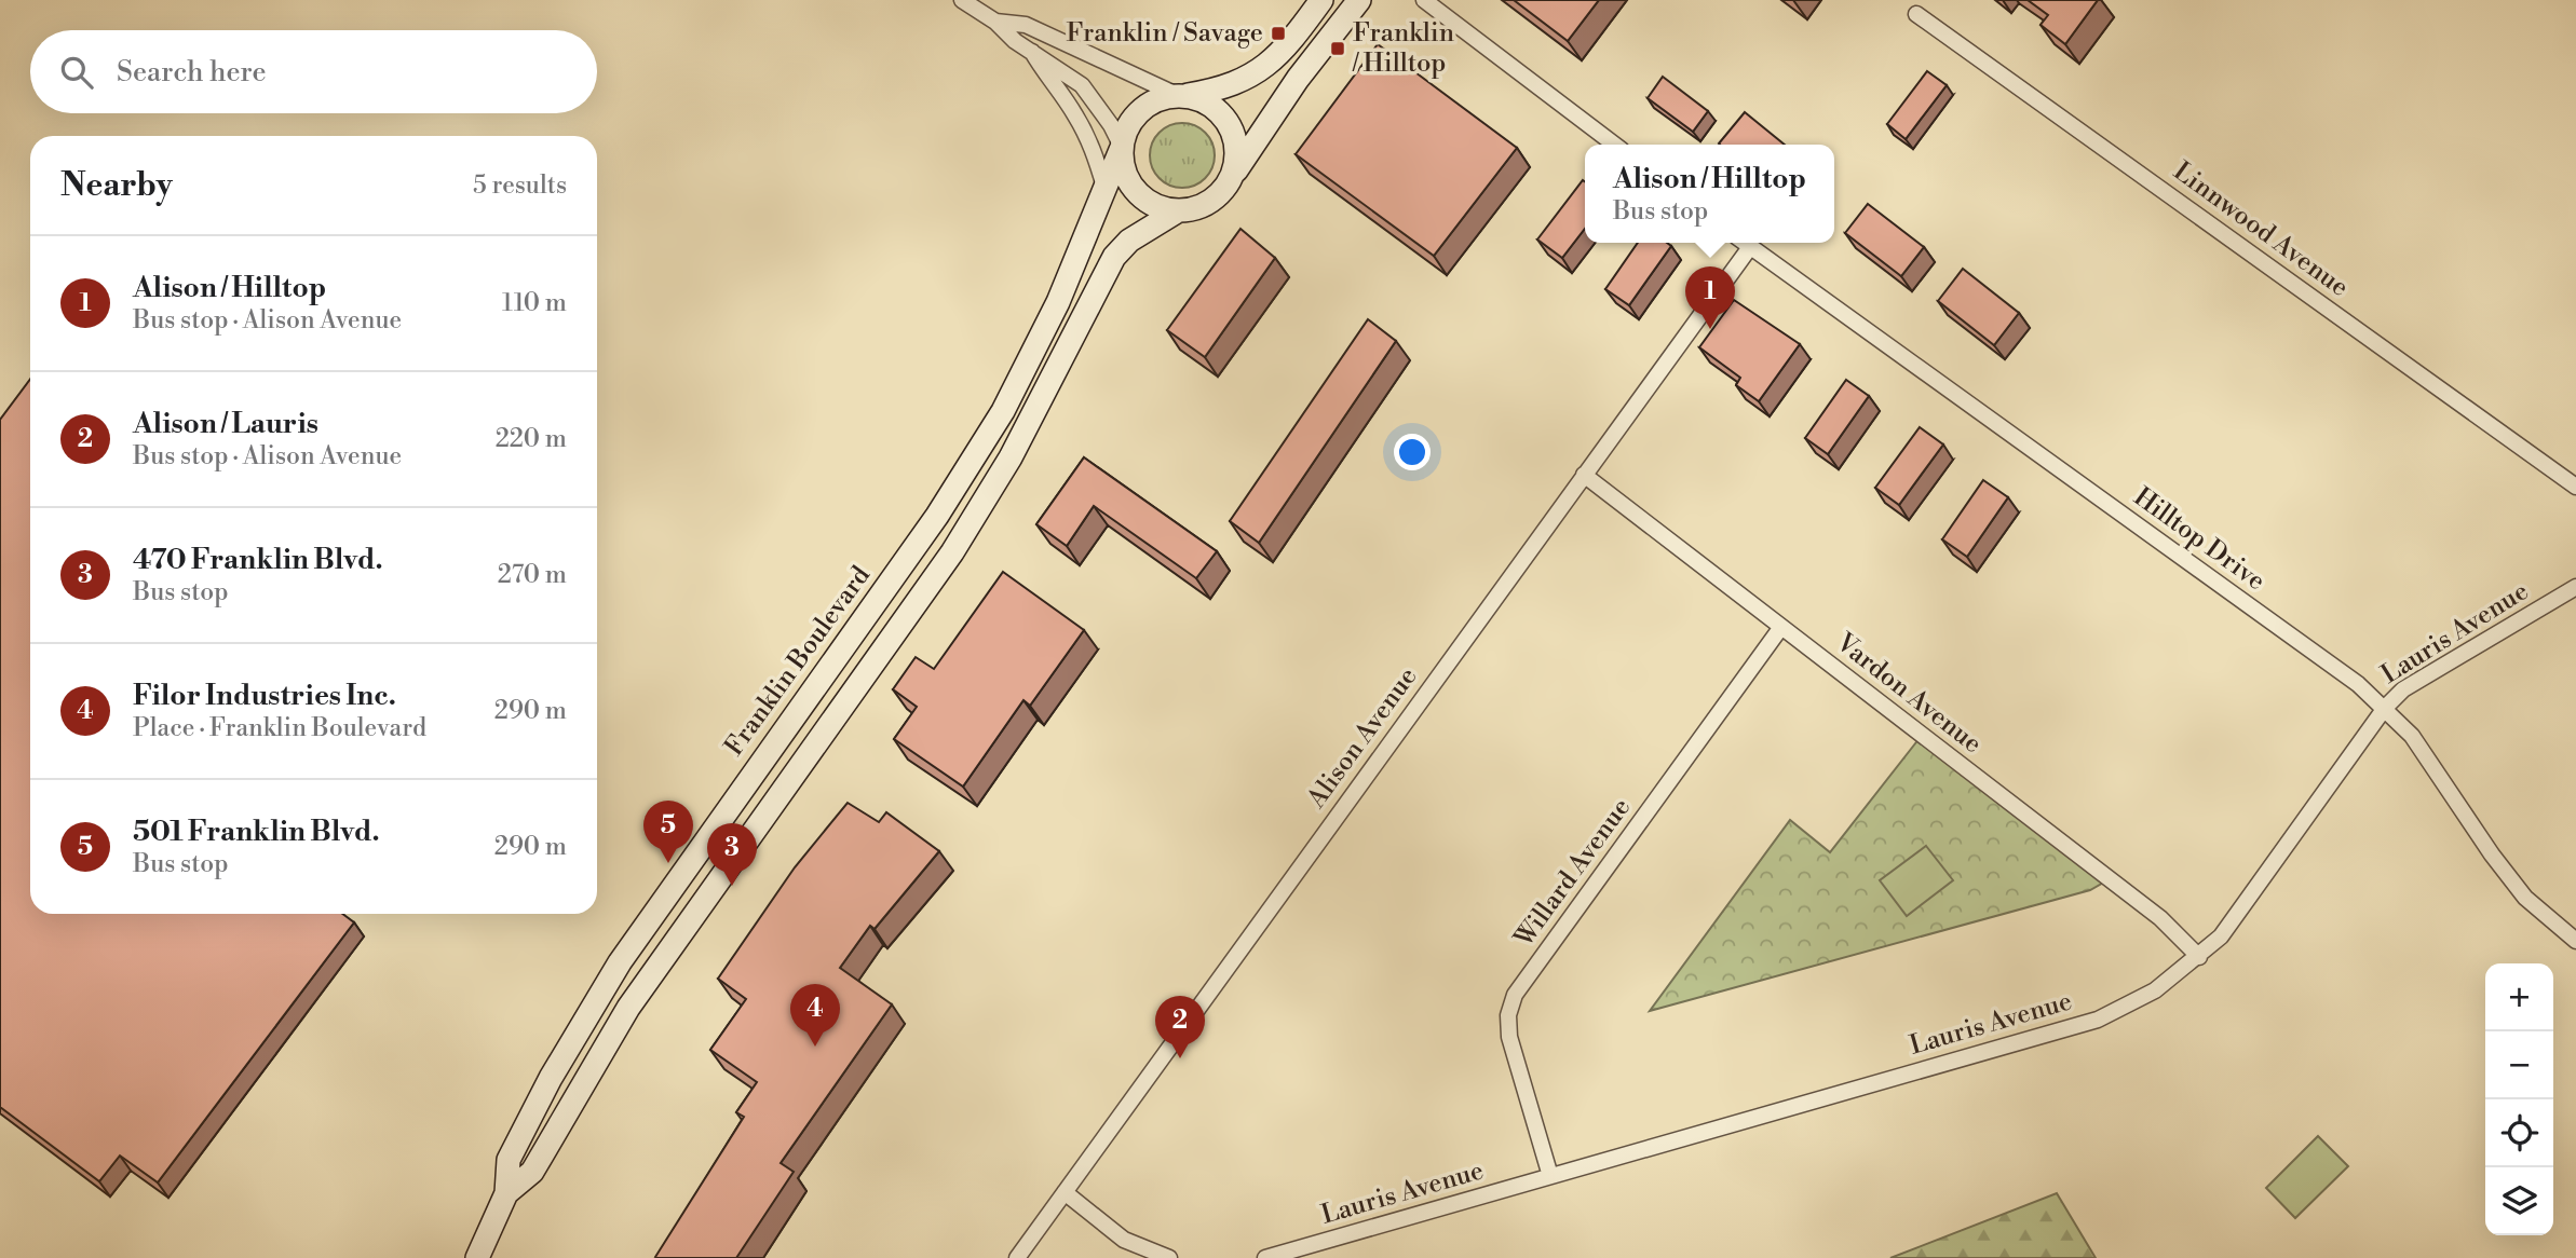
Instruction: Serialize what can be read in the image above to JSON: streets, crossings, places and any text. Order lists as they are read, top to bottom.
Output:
{
  "streets": {
    "main road": ["Franklin Boulevard"],
    "street": [
      "Linnwood Avenue",
      "Hilltop Drive",
      "Lauris Avenue",
      "Vardon Avenue",
      "Alison Avenue",
      "Willard Avenue"
    ]
  },
  "crossings": [
    ["Hilltop Drive", "Lauris Avenue"],
    ["Hilltop Drive", "Alison Avenue"],
    ["Lauris Avenue", "Vardon Avenue"],
    ["Lauris Avenue", "Willard Avenue"],
    ["Vardon Avenue", "Alison Avenue"],
    ["Vardon Avenue", "Willard Avenue"]
  ],
  "places": {
    "transit": ["Franklin / Savage", "Franklin / Hilltop"]
  },
  "page": {
    "search": "Search here",
    "heading": ["Nearby", "5 results"],
    "popup": ["Alison / Hilltop", "Bus stop"],
    "list": [
      {
        "mark": "1",
        "name": "Alison / Hilltop",
        "note": "Bus stop · Alison Avenue",
        "value": "110 m"
      },
      {
        "mark": "2",
        "name": "Alison / Lauris",
        "note": "Bus stop · Alison Avenue",
        "value": "220 m"
      },
      {
        "mark": "3",
        "name": "470 Franklin Blvd.",
        "note": "Bus stop",
        "value": "270 m"
      },
      {
        "mark": "4",
        "name": "Filor Industries Inc.",
        "note": "Place · Franklin Boulevard",
        "value": "290 m"
      },
      {
        "mark": "5",
        "name": "501 Franklin Blvd.",
        "note": "Bus stop",
        "value": "290 m"
      }
    ],
    "pins": [
      "1",
      "5",
      "3",
      "4",
      "2"
    ],
    "map_buttons": ["+", "−"]
  }
}
